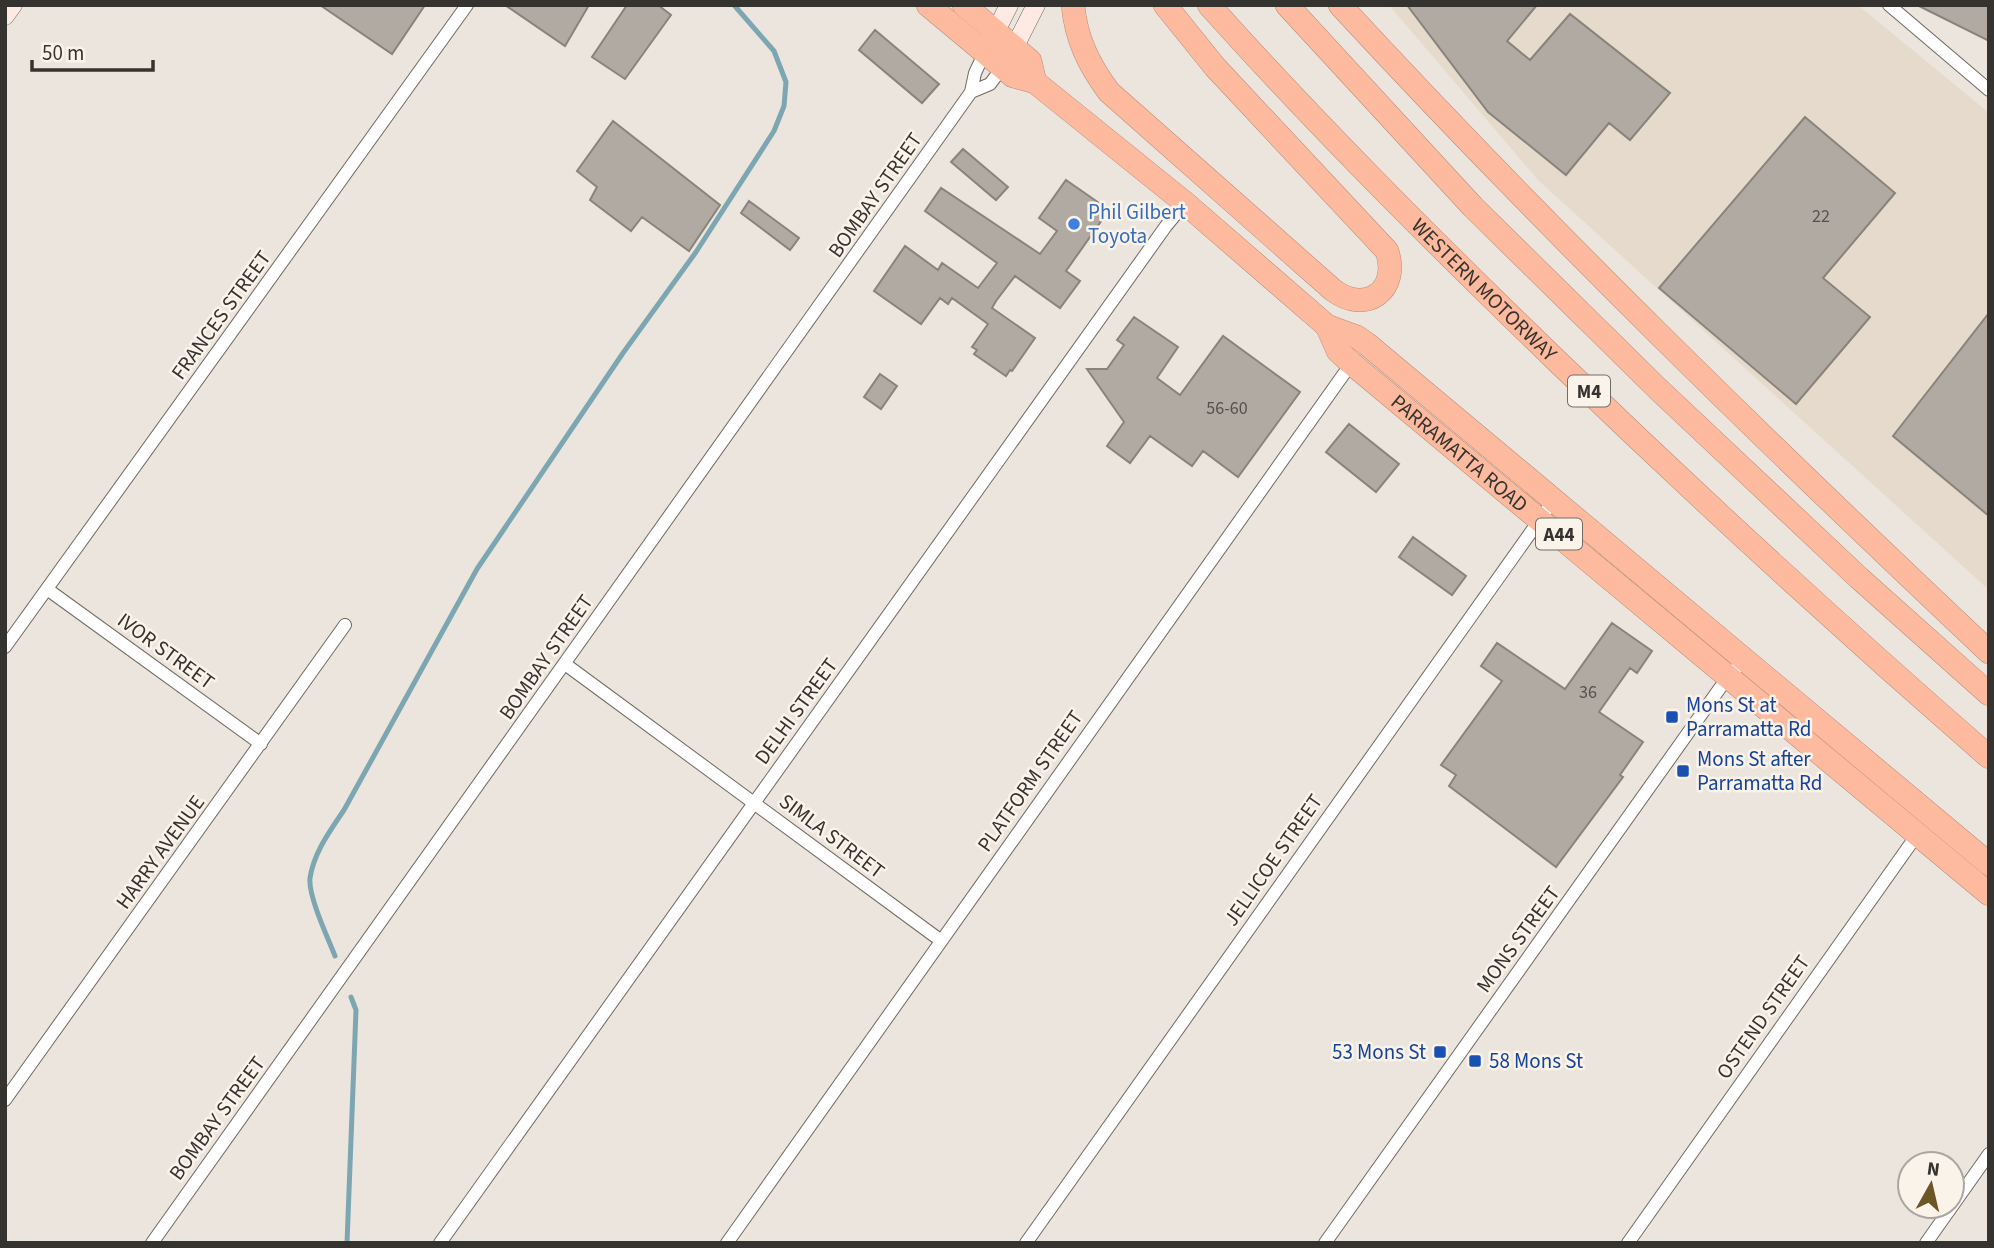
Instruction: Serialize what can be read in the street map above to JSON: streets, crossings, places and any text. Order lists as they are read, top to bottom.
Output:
{
  "streets": {
    "highway": [
      "WESTERN MOTORWAY",
      "M4",
      "PARRAMATTA ROAD",
      "A44"
    ],
    "street": [
      "BOMBAY STREET",
      "FRANCES STREET",
      "IVOR STREET",
      "DELHI STREET",
      "PLATFORM STREET",
      "SIMLA STREET",
      "HARRY AVENUE",
      "JELLICOE STREET",
      "MONS STREET",
      "OSTEND STREET"
    ]
  },
  "crossings": [
    ["BOMBAY STREET", "PARRAMATTA ROAD"],
    ["BOMBAY STREET", "SIMLA STREET"],
    ["FRANCES STREET", "IVOR STREET"],
    ["PARRAMATTA ROAD", "DELHI STREET"],
    ["PARRAMATTA ROAD", "PLATFORM STREET"],
    ["PARRAMATTA ROAD", "JELLICOE STREET"],
    ["PARRAMATTA ROAD", "MONS STREET"],
    ["PARRAMATTA ROAD", "OSTEND STREET"],
    ["IVOR STREET", "HARRY AVENUE"],
    ["DELHI STREET", "SIMLA STREET"],
    ["PLATFORM STREET", "SIMLA STREET"]
  ],
  "places": {
    "other": ["Phil Gilbert Toyota"],
    "transit": [
      "Mons St at Parramatta Rd",
      "Mons St after Parramatta Rd",
      "53 Mons St",
      "58 Mons St"
    ]
  },
  "house_numbers": ["22", "56-60", "36"],
  "scale_bar": "50 m",
  "north": "top"
}
